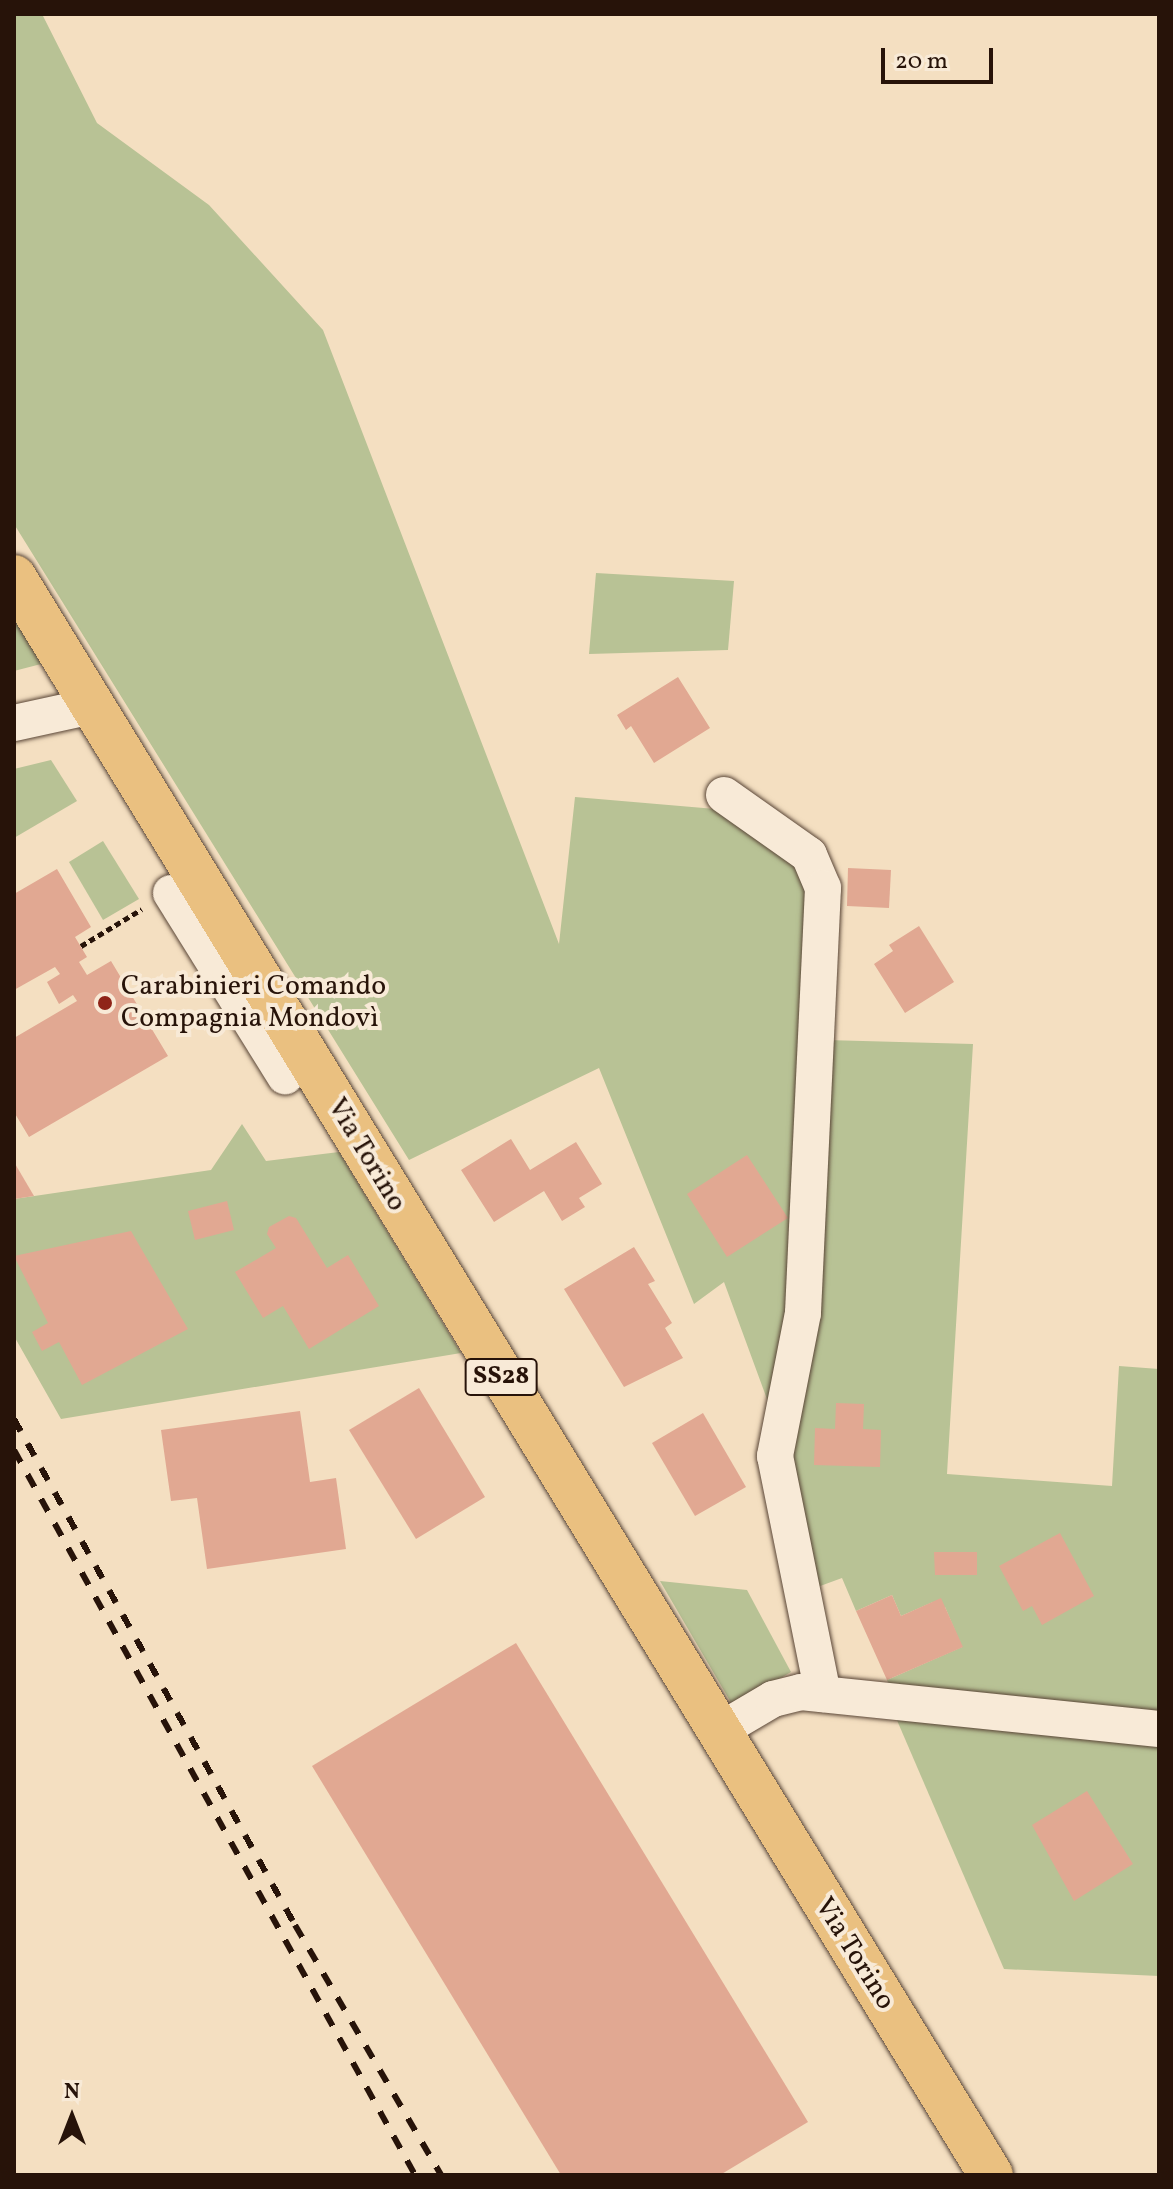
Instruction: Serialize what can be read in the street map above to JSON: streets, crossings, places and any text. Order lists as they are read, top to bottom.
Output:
{
  "streets": {
    "main road": ["Via Torino", "SS28"]
  },
  "places": ["Carabinieri Comando Compagnia Mondovì"],
  "scale_bar": "20 m",
  "north": "top"
}
